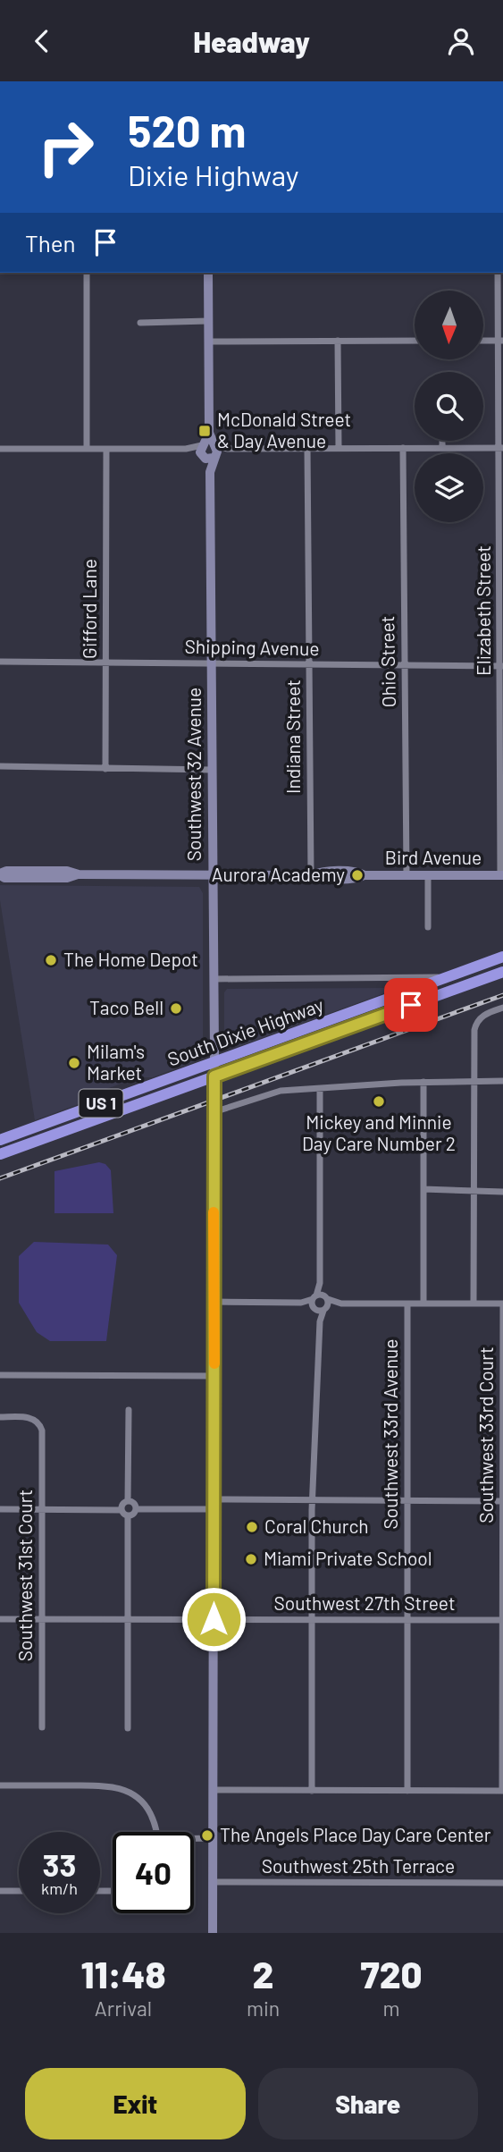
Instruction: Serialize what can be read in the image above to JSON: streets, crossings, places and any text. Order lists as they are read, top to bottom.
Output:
{
  "streets": {
    "highway": ["South Dixie Highway", "US 1"],
    "street": [
      "Gifford Lane",
      "Elizabeth Street",
      "Shipping Avenue",
      "Ohio Street",
      "Indiana Street",
      "Southwest 32 Avenue",
      "Bird Avenue",
      "Southwest 33rd Avenue",
      "Southwest 33rd Court",
      "Southwest 31st Court",
      "Southwest 27th Street",
      "Southwest 25th Terrace"
    ]
  },
  "crossings": [
    ["Gifford Lane", "Shipping Avenue"],
    ["Elizabeth Street", "Shipping Avenue"],
    ["Elizabeth Street", "Bird Avenue"],
    ["Shipping Avenue", "Ohio Street"],
    ["Shipping Avenue", "Indiana Street"],
    ["Shipping Avenue", "Southwest 32 Avenue"],
    ["Ohio Street", "Bird Avenue"],
    ["Indiana Street", "Bird Avenue"],
    ["Southwest 32 Avenue", "Bird Avenue"],
    ["Southwest 32 Avenue", "South Dixie Highway"],
    ["Southwest 32 Avenue", "US 1"],
    ["Southwest 32 Avenue", "Southwest 27th Street"],
    ["Southwest 32 Avenue", "Southwest 25th Terrace"],
    ["Southwest 33rd Avenue", "Southwest 27th Street"],
    ["Southwest 33rd Court", "Southwest 27th Street"],
    ["Southwest 31st Court", "Southwest 27th Street"]
  ],
  "places": {
    "transit": ["McDonald Street & Day Avenue"],
    "other": [
      "Aurora Academy",
      "The Home Depot",
      "Taco Bell",
      "Milam's Market",
      "Mickey and Minnie Day Care Number 2",
      "Coral Church",
      "Miami Private School",
      "The Angels Place Day Care Center"
    ]
  },
  "north": "bottom",
  "page": {
    "header": "Headway",
    "turn": ["520 m", "Dixie Highway"],
    "then": "Then",
    "speed": "33 km/h",
    "limit": "40",
    "eta": [
      "11:48",
      "Arrival",
      "2",
      "min",
      "720",
      "m"
    ],
    "buttons": ["Exit", "Share"]
  }
}
